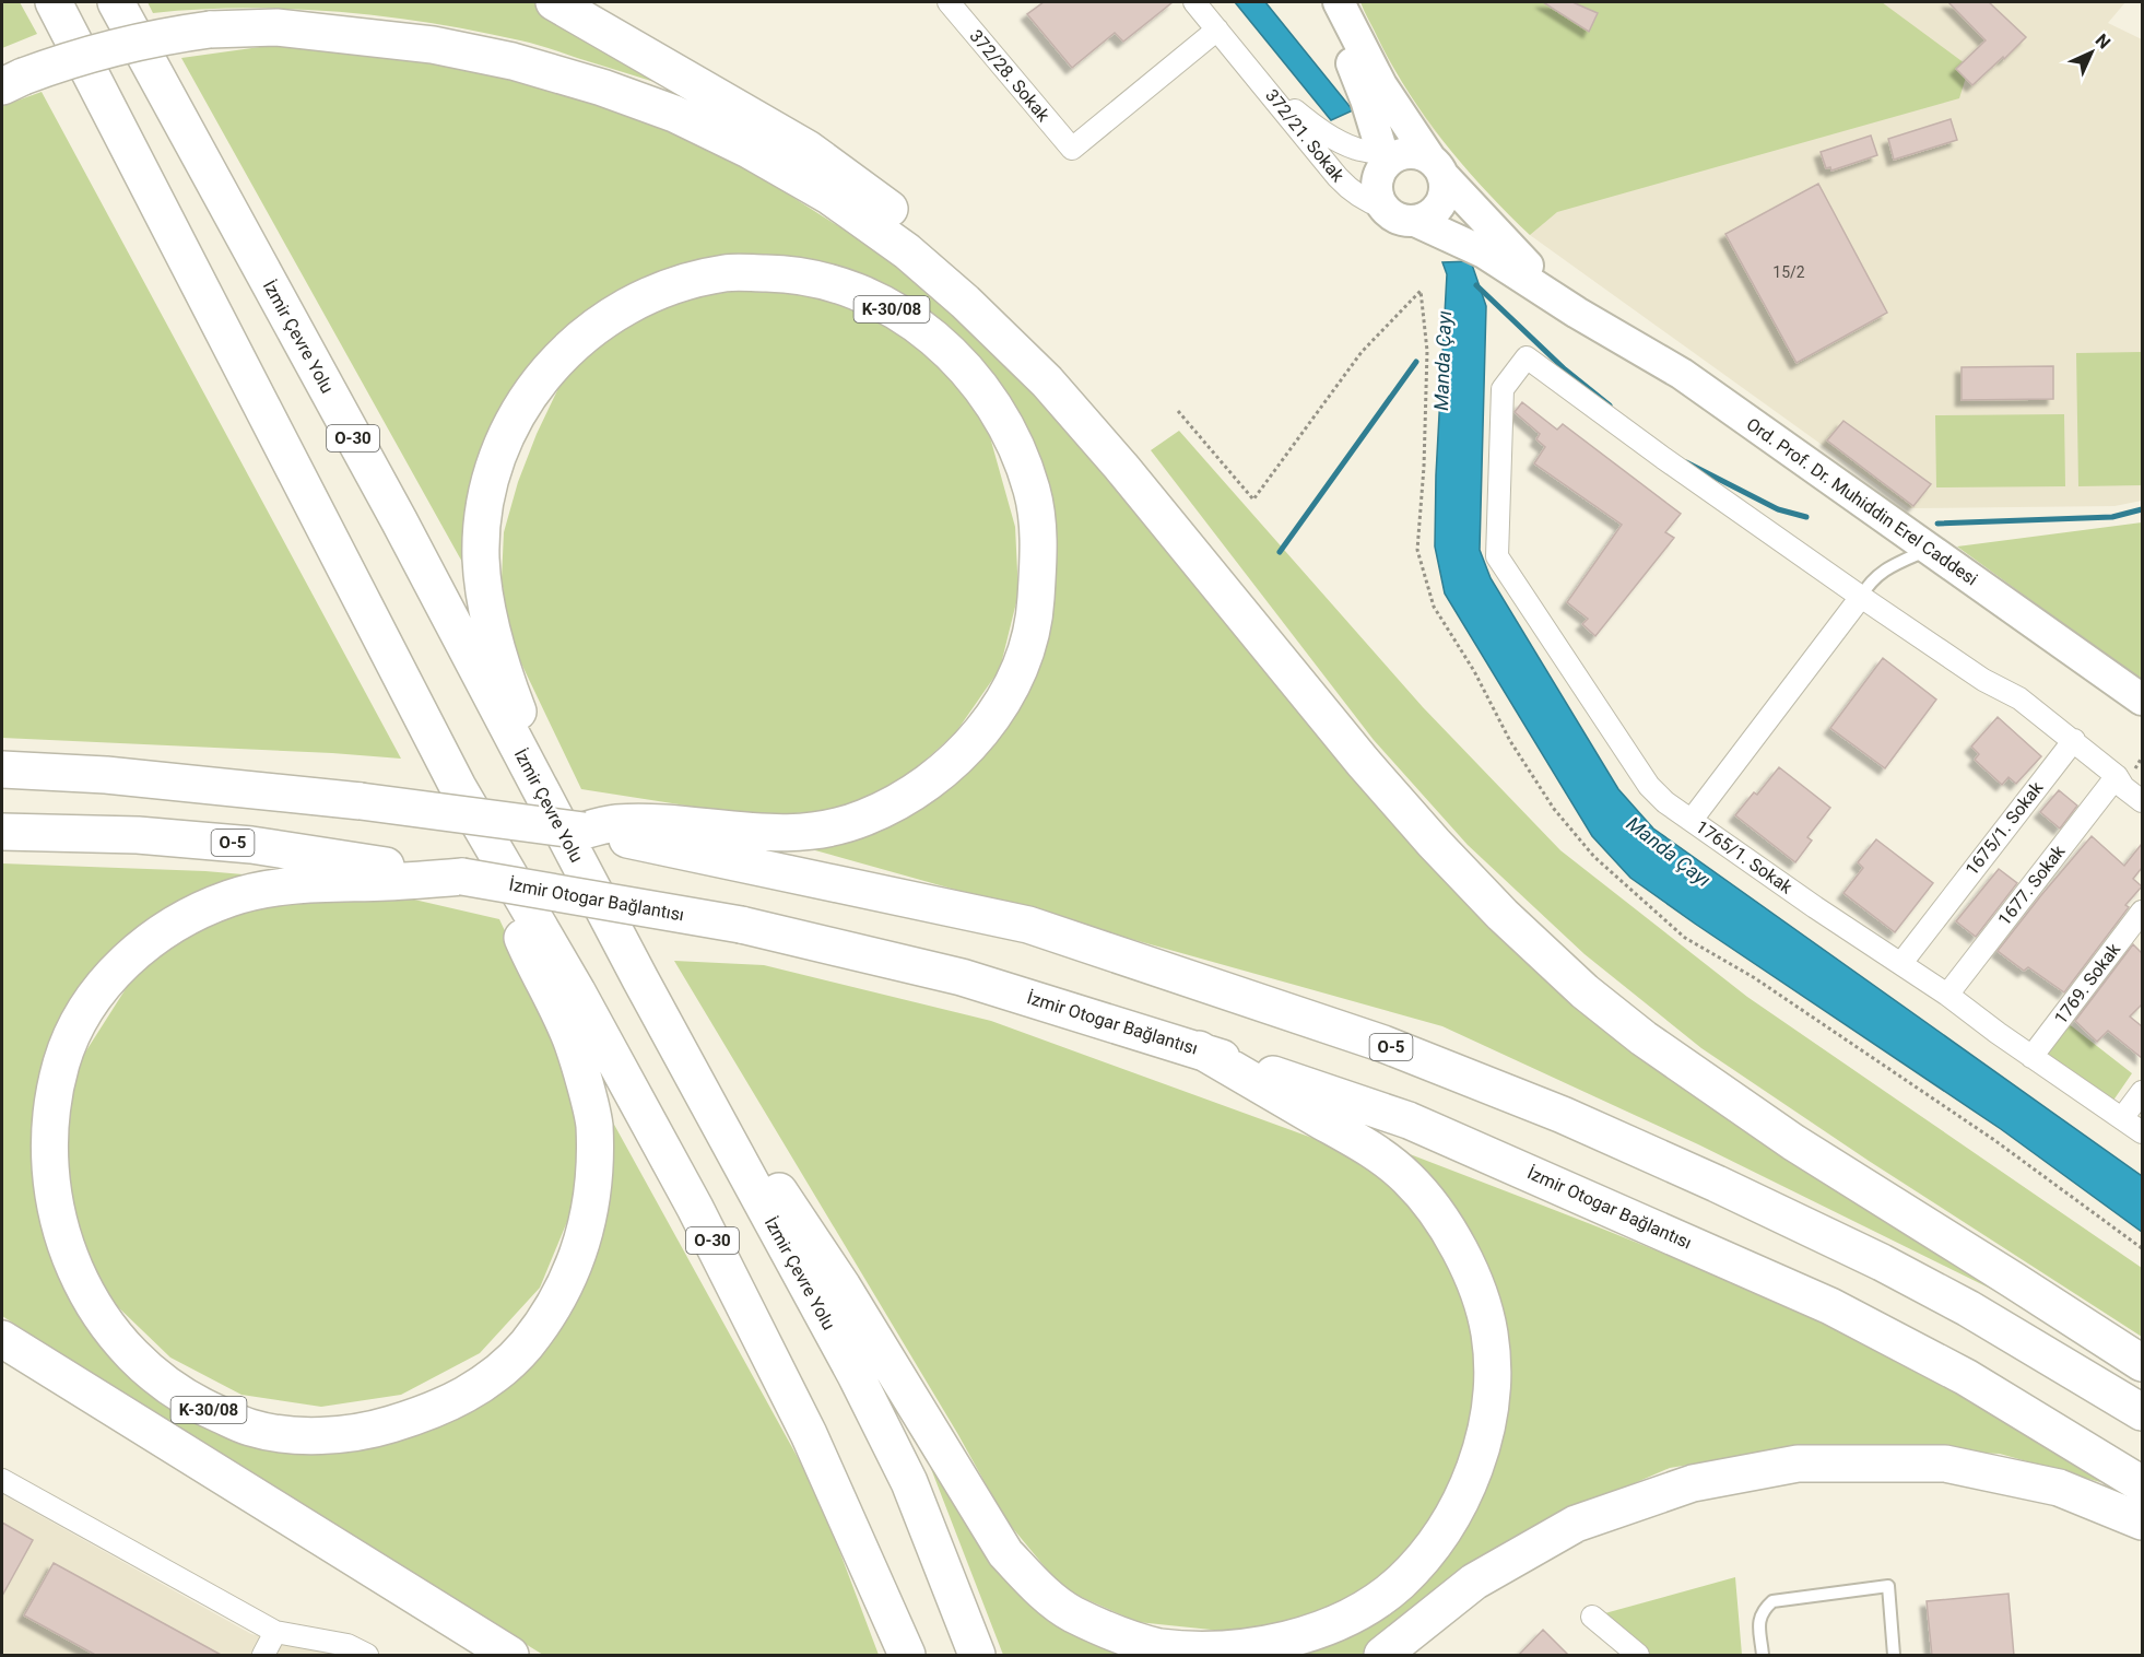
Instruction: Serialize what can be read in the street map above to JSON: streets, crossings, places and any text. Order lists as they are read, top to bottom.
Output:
{
  "streets": {
    "highway": [
      "K-30/08",
      "İzmir Çevre Yolu",
      "O-30",
      "O-5",
      "İzmir Otogar Bağlantısı"
    ],
    "main road": ["Ord. Prof. Dr. Muhiddin Erel Caddesi"],
    "street": [
      "372/28. Sokak",
      "372/21. Sokak",
      "1675/1. Sokak",
      "1765/1. Sokak",
      "1677. Sokak",
      "1769. Sokak"
    ]
  },
  "crossings": [
    ["372/28. Sokak", "372/21. Sokak"],
    ["372/21. Sokak", "Ord. Prof. Dr. Muhiddin Erel Caddesi"],
    ["K-30/08", "İzmir Çevre Yolu"],
    ["K-30/08", "O-30"],
    ["K-30/08", "O-5"],
    ["K-30/08", "İzmir Otogar Bağlantısı"],
    ["1675/1. Sokak", "1765/1. Sokak"],
    ["1765/1. Sokak", "1677. Sokak"],
    ["1765/1. Sokak", "1769. Sokak"]
  ],
  "water": ["Manda Çayı"],
  "house_numbers": ["15/2"],
  "north": "top right"
}
